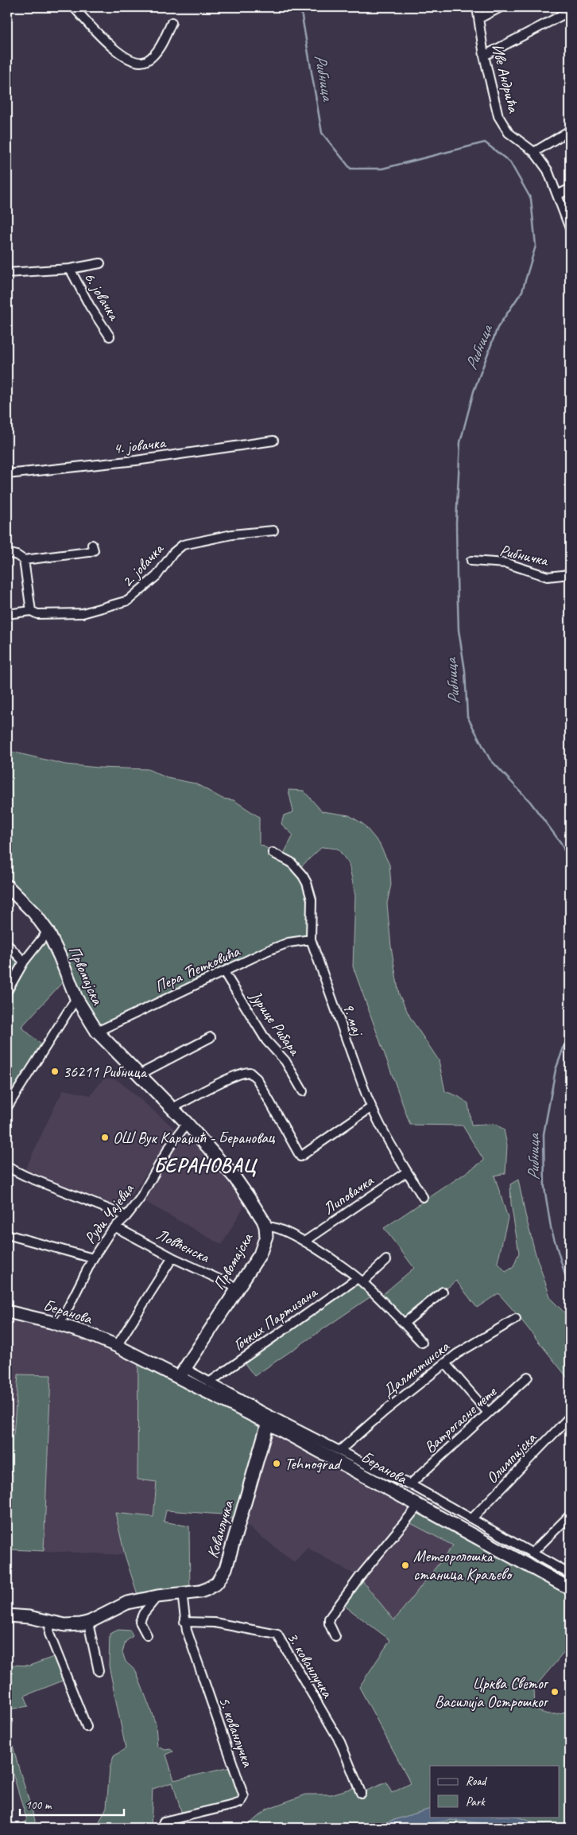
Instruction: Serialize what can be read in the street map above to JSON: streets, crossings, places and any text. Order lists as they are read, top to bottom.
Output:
{
  "streets": {
    "main road": ["Првомајска", "Беранова", "Кованлучка"],
    "street": [
      "Иве Андрића",
      "6. јовачка",
      "4. јовачка",
      "Рибничка",
      "2. јовачка",
      "Пера Ћетковића",
      "9. мај",
      "Јурице Рибара",
      "Липовачка",
      "Руди Чајевца",
      "Ловћенска",
      "Гочких Партизана",
      "Далматинска",
      "Ватрогасне чете",
      "Олимпијска",
      "3. кованлучка",
      "5. кованлучка"
    ]
  },
  "crossings": [
    ["Пера Ћетковића", "Првомајска"],
    ["Пера Ћетковића", "9. мај"],
    ["Пера Ћетковића", "Јурице Рибара"],
    ["Првомајска", "Руди Чајевца"],
    ["Првомајска", "Ловћенска"],
    ["Првомајска", "Беранова"],
    ["9. мај", "Липовачка"],
    ["Руди Чајевца", "Ловћенска"],
    ["Руди Чајевца", "Беранова"],
    ["Беранова", "Гочких Партизана"],
    ["Беранова", "Далматинска"],
    ["Беранова", "Ватрогасне чете"],
    ["Беранова", "Олимпијска"],
    ["Беранова", "Кованлучка"],
    ["Кованлучка", "5. кованлучка"],
    ["3. кованлучка", "5. кованлучка"]
  ],
  "districts": ["БЕРАНОВАЦ"],
  "water": ["Рибница"],
  "places": [
    "36211 Рибница",
    "ОШ Вук Караџић - Берановац",
    "Tehnograd",
    "Метеоролошка станица Краљево",
    "Црква Светог Василија Острошког"
  ],
  "legend": ["Road", "Park"],
  "scale_bar": "100 m"
}
